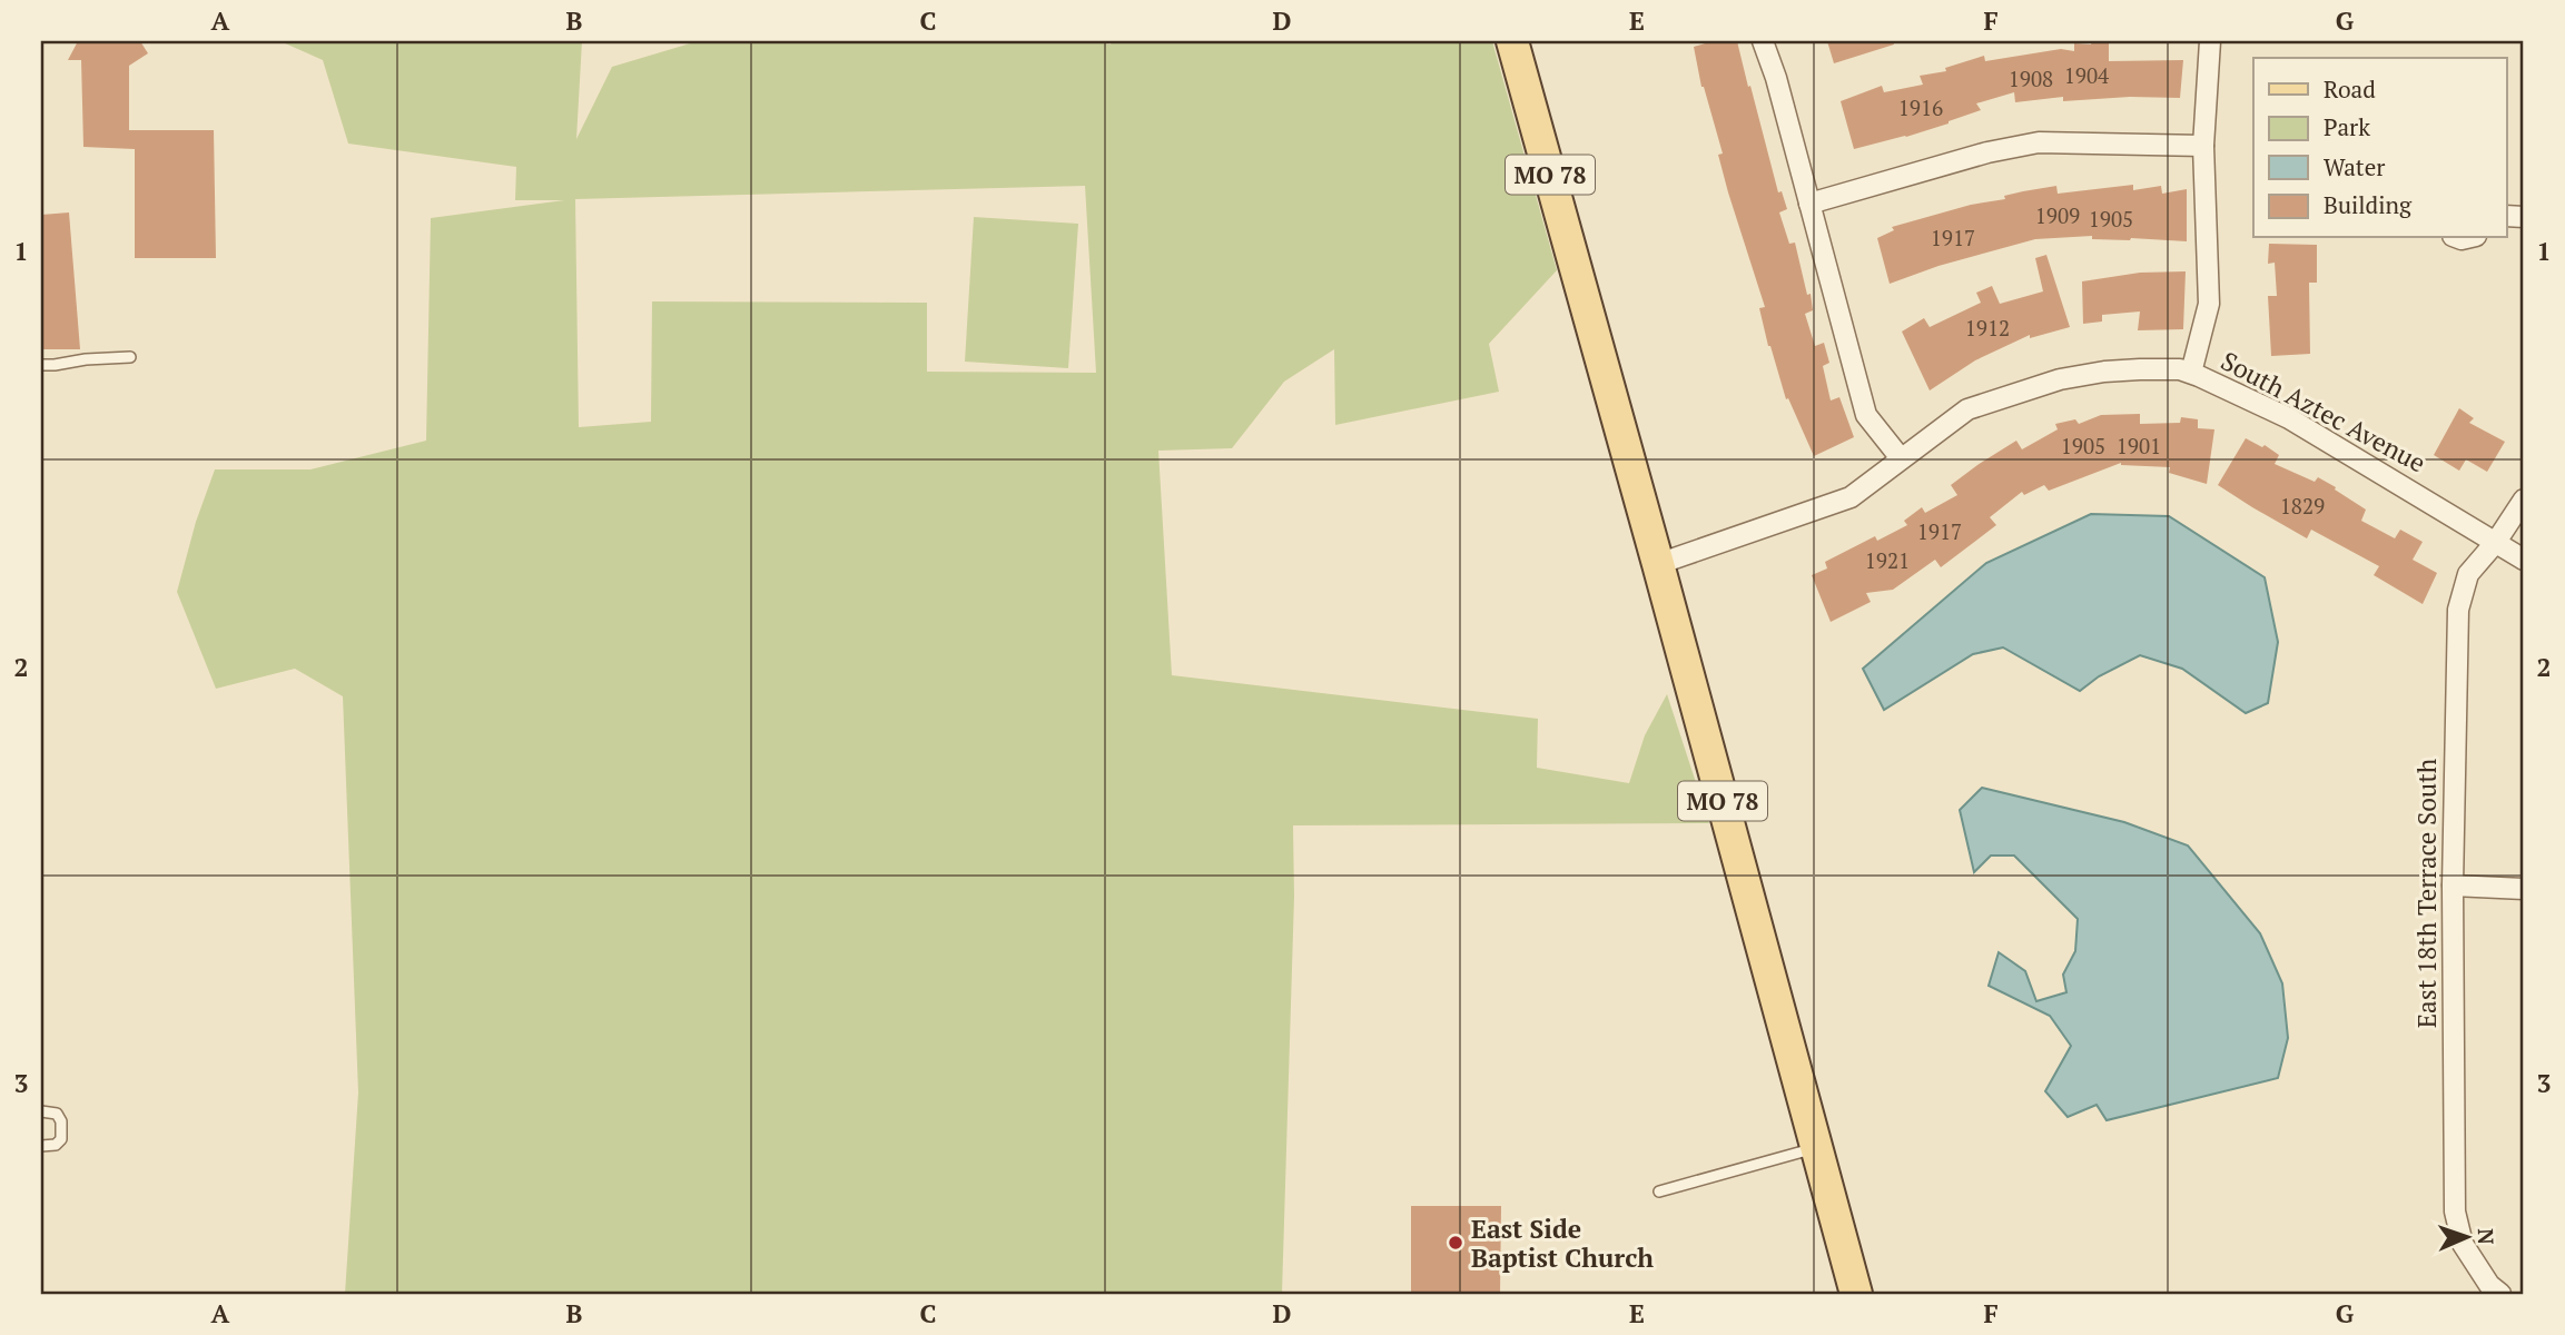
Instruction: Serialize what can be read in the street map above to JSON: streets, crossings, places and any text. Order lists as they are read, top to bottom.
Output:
{
  "streets": {
    "main road": ["MO 78"],
    "street": ["South Aztec Avenue", "East 18th Terrace South"]
  },
  "crossings": [
    ["MO 78", "South Aztec Avenue"],
    ["South Aztec Avenue", "East 18th Terrace South"]
  ],
  "places": ["East Side Baptist Church"],
  "house_numbers": [
    "1904",
    "1908",
    "1916",
    "1909",
    "1905",
    "1917",
    "1912",
    "1905",
    "1901",
    "1829",
    "1917",
    "1921"
  ],
  "legend": [
    "Road",
    "Park",
    "Water",
    "Building"
  ],
  "north": "right",
  "grid": {
    "columns": [
      "A",
      "B",
      "C",
      "D",
      "E",
      "F",
      "G"
    ],
    "rows": ["1", "2", "3"]
  }
}
